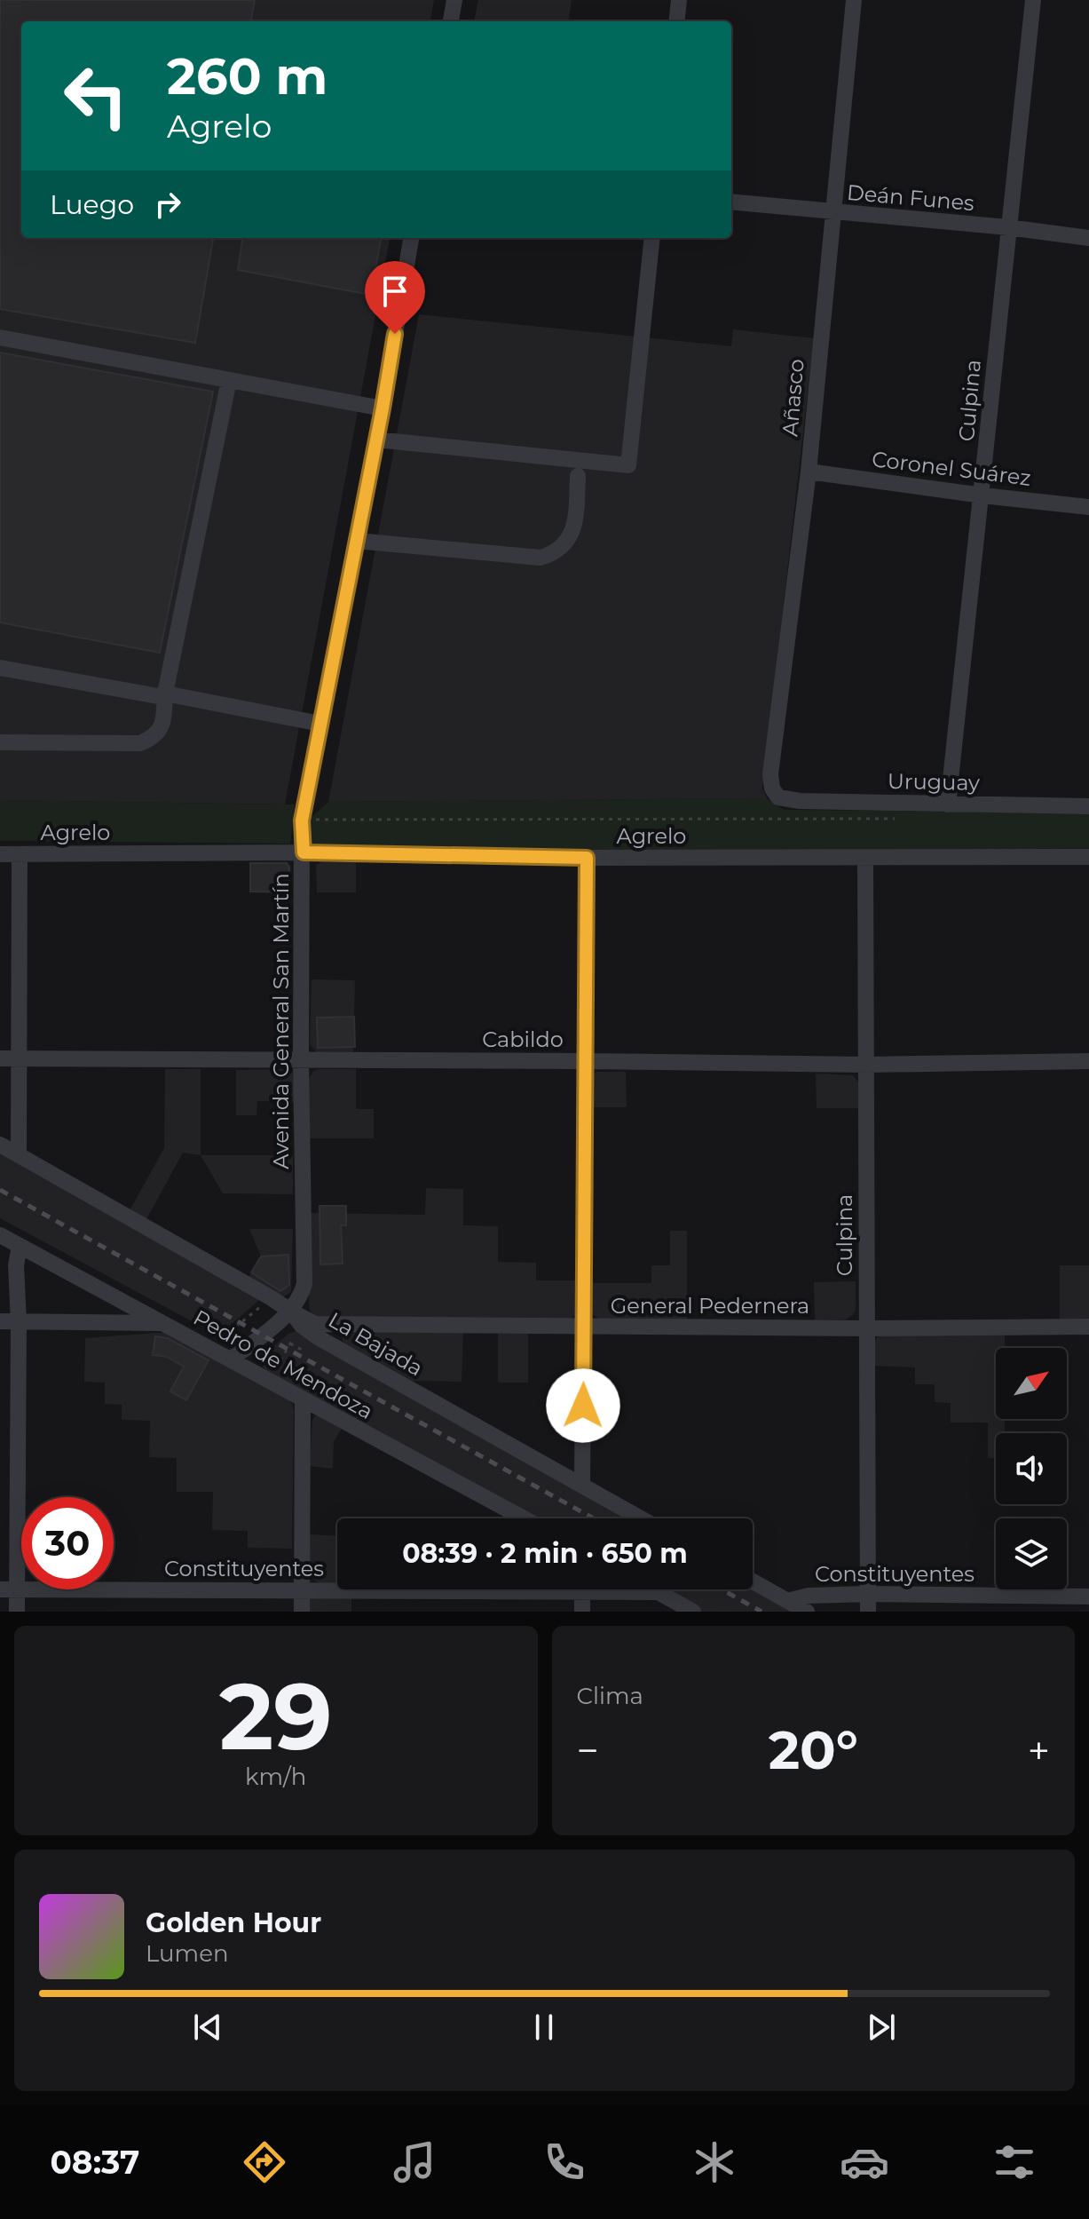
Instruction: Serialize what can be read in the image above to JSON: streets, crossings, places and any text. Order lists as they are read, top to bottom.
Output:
{
  "streets": {
    "street": [
      "Deán Funes",
      "Añasco",
      "Culpina",
      "Coronel Suárez",
      "Uruguay",
      "Agrelo",
      "Avenida General San Martín",
      "Cabildo",
      "General Pedernera",
      "La Bajada",
      "Pedro de Mendoza",
      "Constituyentes"
    ]
  },
  "crossings": [
    ["Deán Funes", "Añasco"],
    ["Deán Funes", "Culpina"],
    ["Añasco", "Coronel Suárez"],
    ["Añasco", "Uruguay"],
    ["Culpina", "Coronel Suárez"],
    ["Culpina", "Uruguay"],
    ["Culpina", "Agrelo"],
    ["Culpina", "Cabildo"],
    ["Culpina", "General Pedernera"],
    ["Culpina", "Constituyentes"],
    ["Agrelo", "Avenida General San Martín"],
    ["Avenida General San Martín", "Cabildo"],
    ["Avenida General San Martín", "General Pedernera"],
    ["Avenida General San Martín", "La Bajada"],
    ["Avenida General San Martín", "Pedro de Mendoza"],
    ["General Pedernera", "La Bajada"]
  ],
  "north": "top right",
  "page": {
    "turn": ["260 m", "Agrelo"],
    "then": "Luego",
    "limit": "30",
    "trip": "08:39 · 2 min · 650 m",
    "tile": [
      ["29", "km/h"],
      "Clima"
    ],
    "heat": ["−", "20°", "+"],
    "song": ["Golden Hour", "Lumen"],
    "tabs": "08:37"
  }
}
